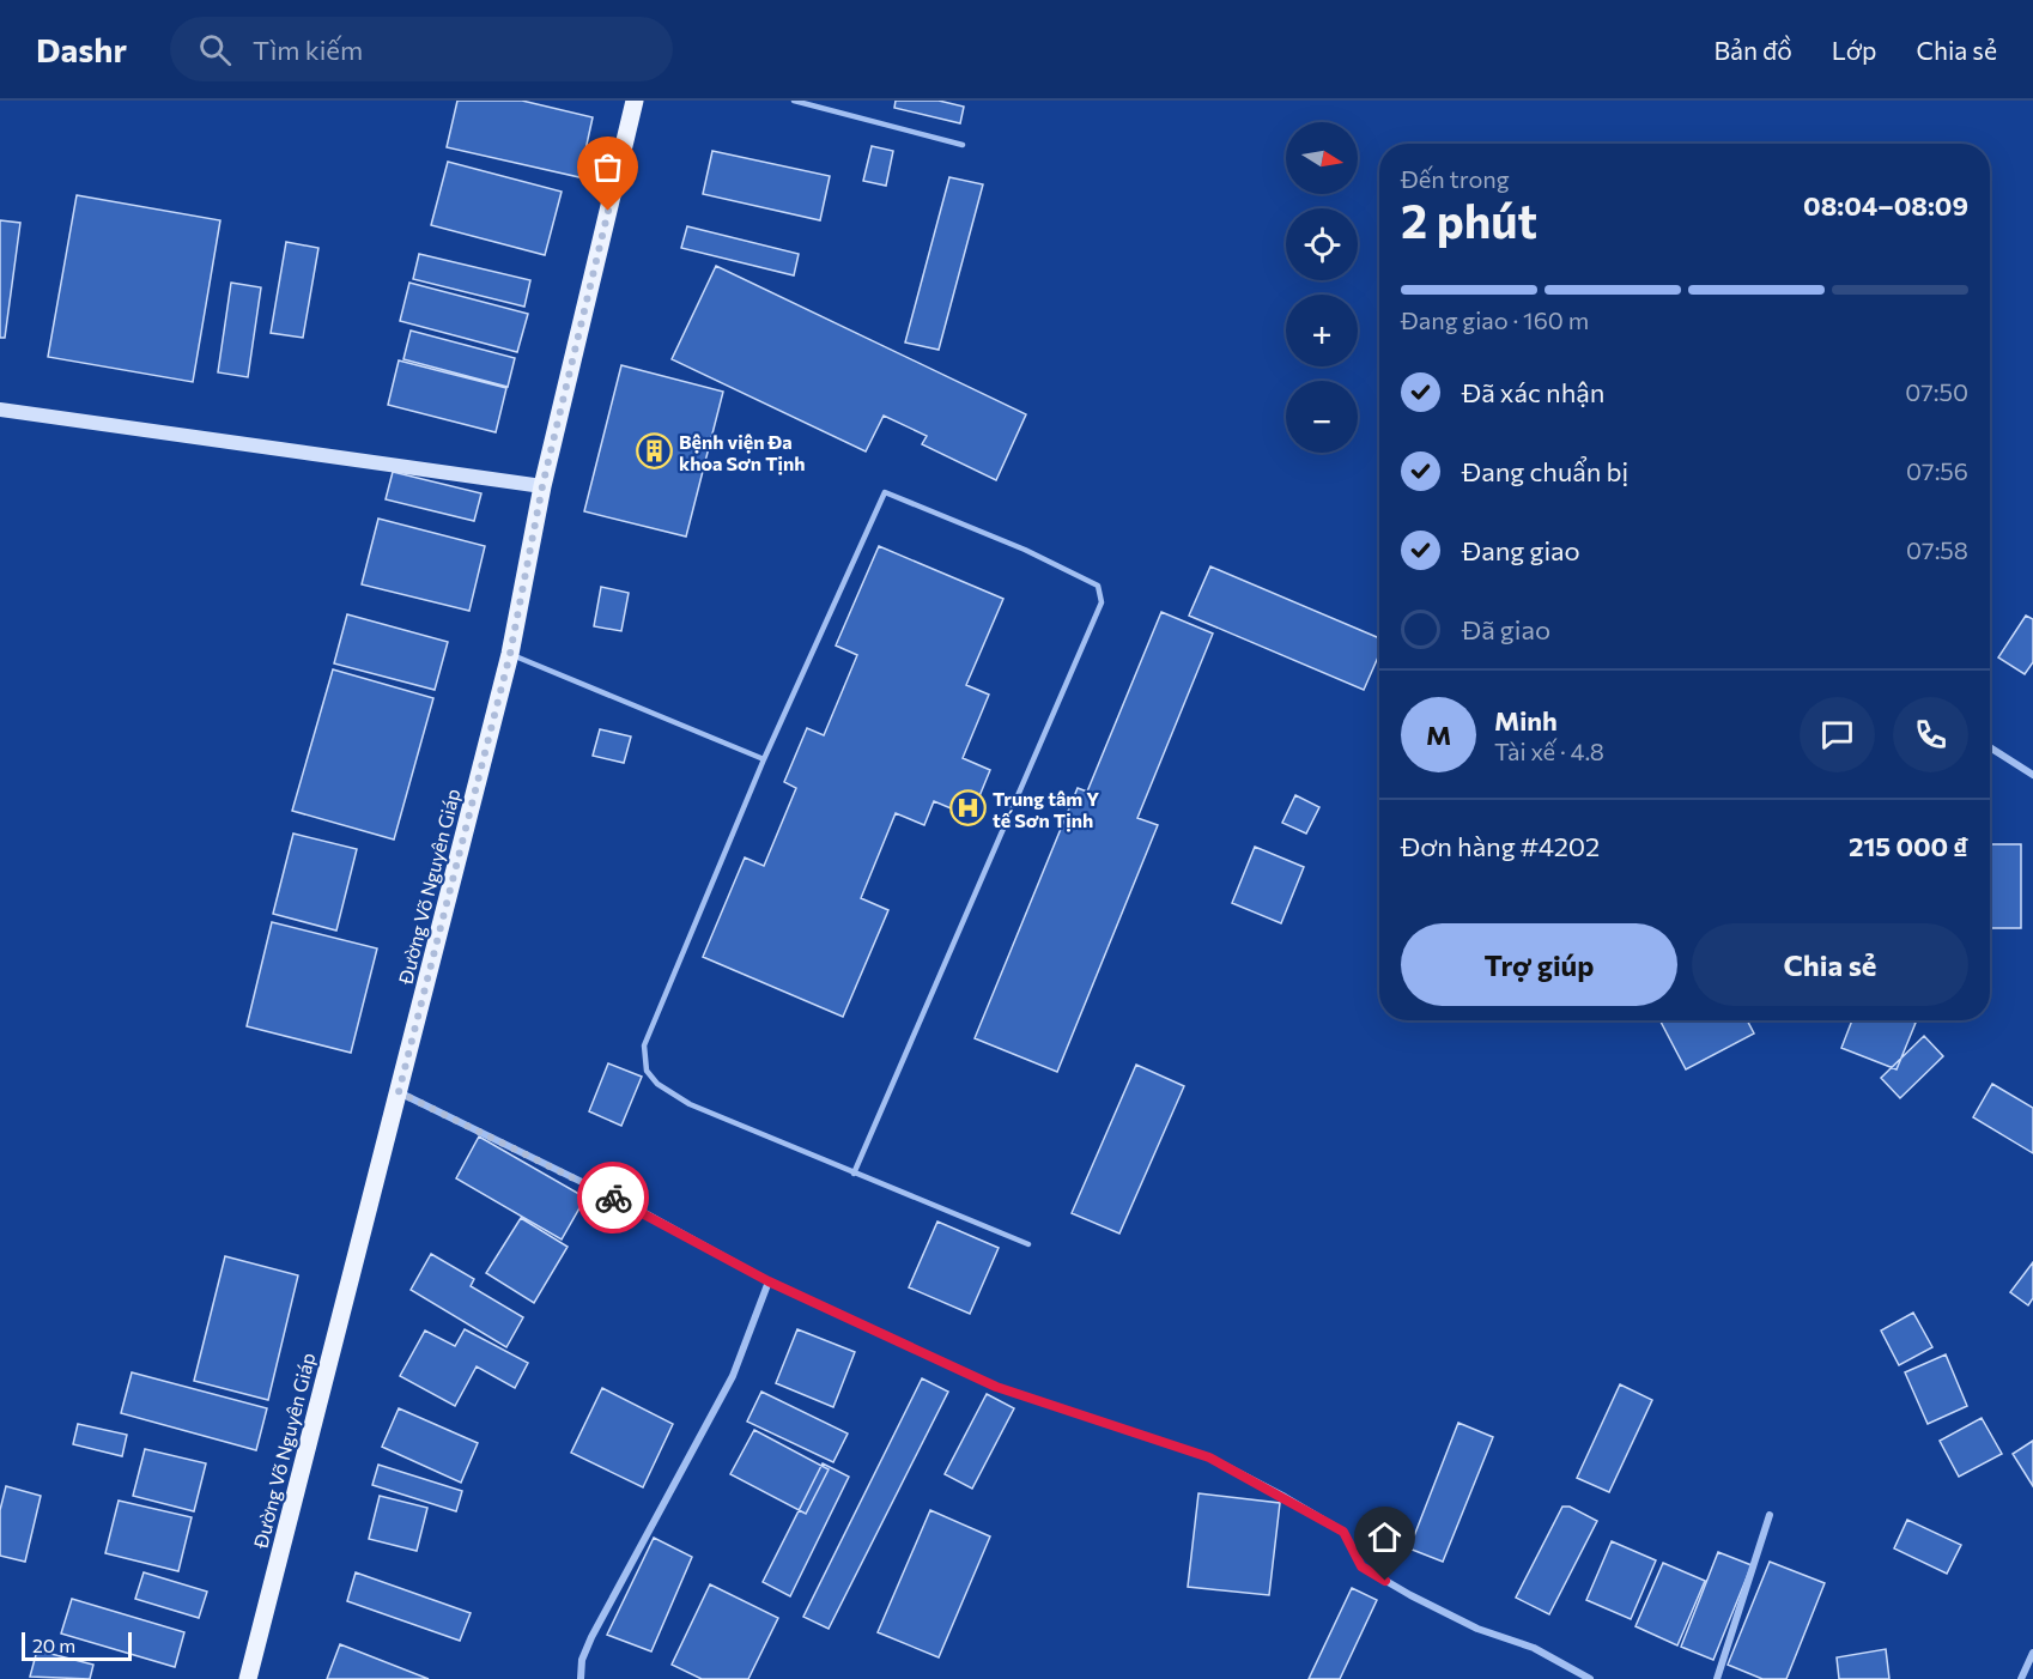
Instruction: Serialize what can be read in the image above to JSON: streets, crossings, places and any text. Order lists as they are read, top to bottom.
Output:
{
  "streets": {
    "main road": ["Đường Võ Nguyên Giáp"]
  },
  "places": {
    "building": ["Bệnh viện Đa khoa Sơn Tịnh"],
    "hospital": ["Trung tâm Y tế Sơn Tịnh"]
  },
  "scale_bar": "20 m",
  "north": "right",
  "page": {
    "header": "Dashr",
    "search": "Tìm kiếm",
    "nav": ["Bản đồ", "Lớp", "Chia sẻ"],
    "map_buttons": ["+", "−"],
    "heading": ["2 phút", "Đến trong", "08:04–08:09"],
    "panel": [
      "Minh",
      "Tài xế · 4.8",
      "Đơn hàng #4202",
      "215 000 ₫"
    ],
    "bar": "Đang giao · 160 m",
    "list": [
      ["Đã xác nhận", "07:50"],
      ["Đang chuẩn bị", "07:56"],
      ["Đang giao", "07:58"],
      "Đã giao"
    ],
    "round": "M",
    "buttons": ["Trợ giúp", "Chia sẻ"],
    "scale": "20 m"
  }
}
